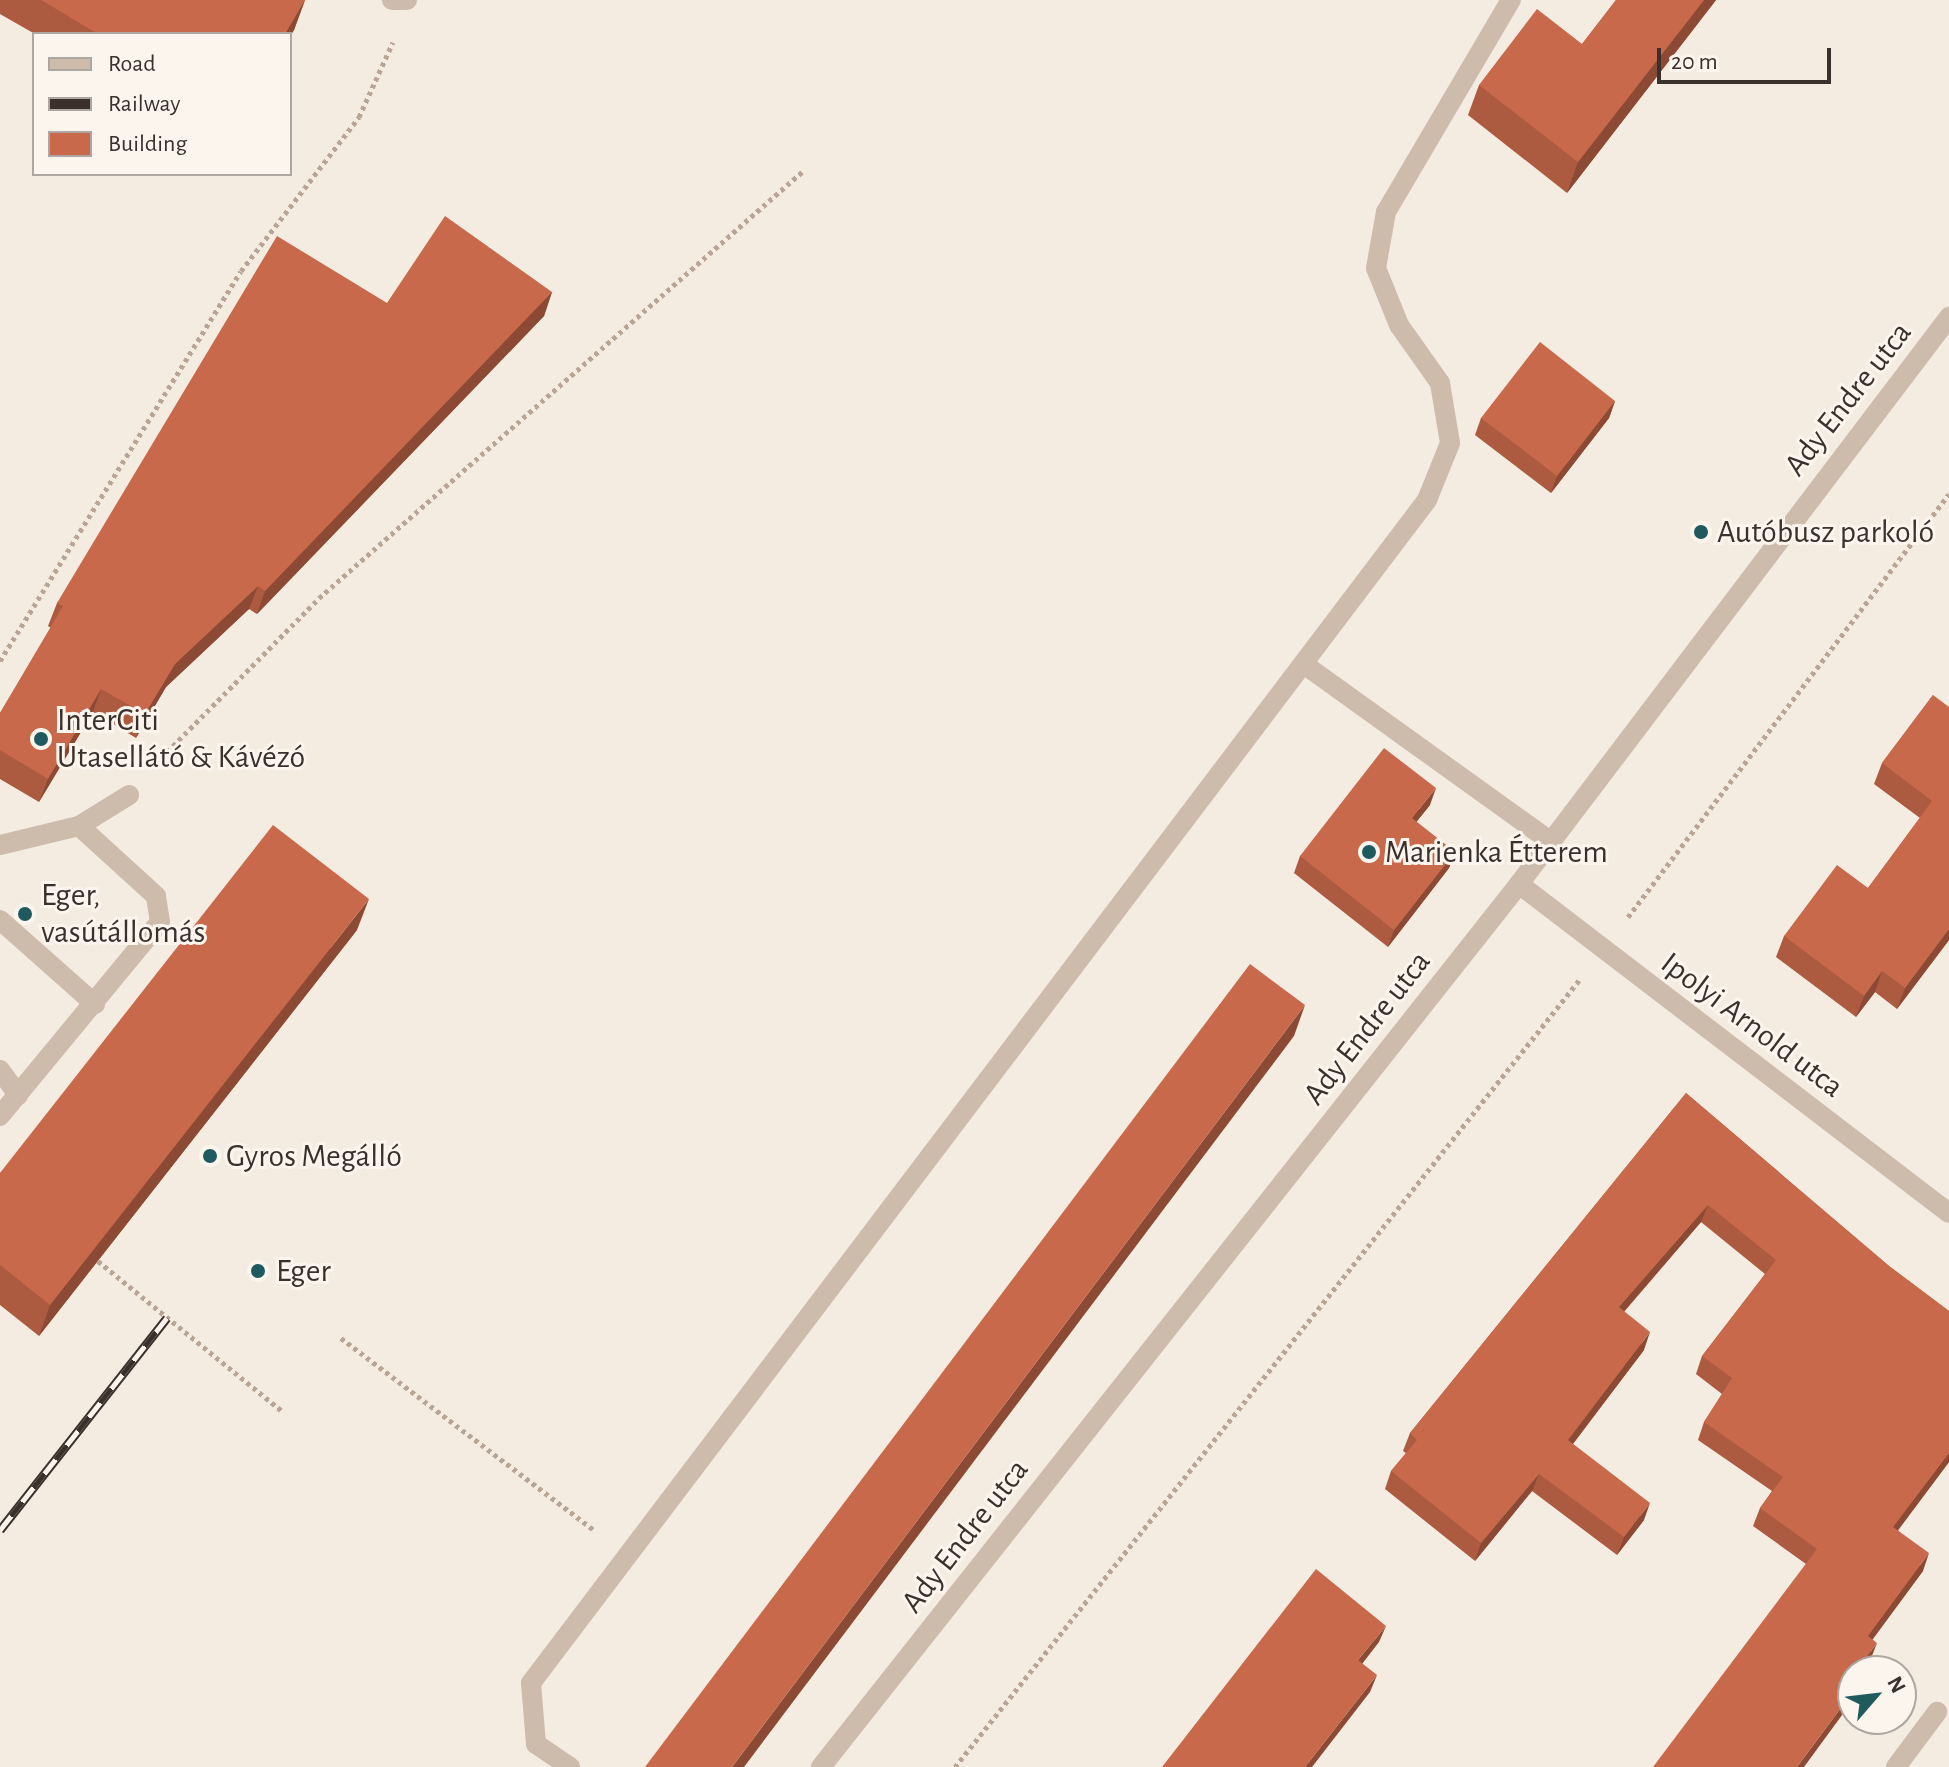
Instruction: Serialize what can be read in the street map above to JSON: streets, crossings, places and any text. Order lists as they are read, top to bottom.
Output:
{
  "streets": {
    "street": ["Ady Endre utca", "Ipolyi Arnold utca"]
  },
  "crossings": [
    ["Ady Endre utca", "Ipolyi Arnold utca"]
  ],
  "places": [
    "Autóbusz parkoló",
    "InterCiti Utasellátó & Kávézó",
    "Marienka Étterem",
    "Eger, vasútállomás",
    "Gyros Megálló",
    "Eger"
  ],
  "legend": ["Road", "Railway", "Building"],
  "scale_bar": "20 m",
  "north": "top right"
}
